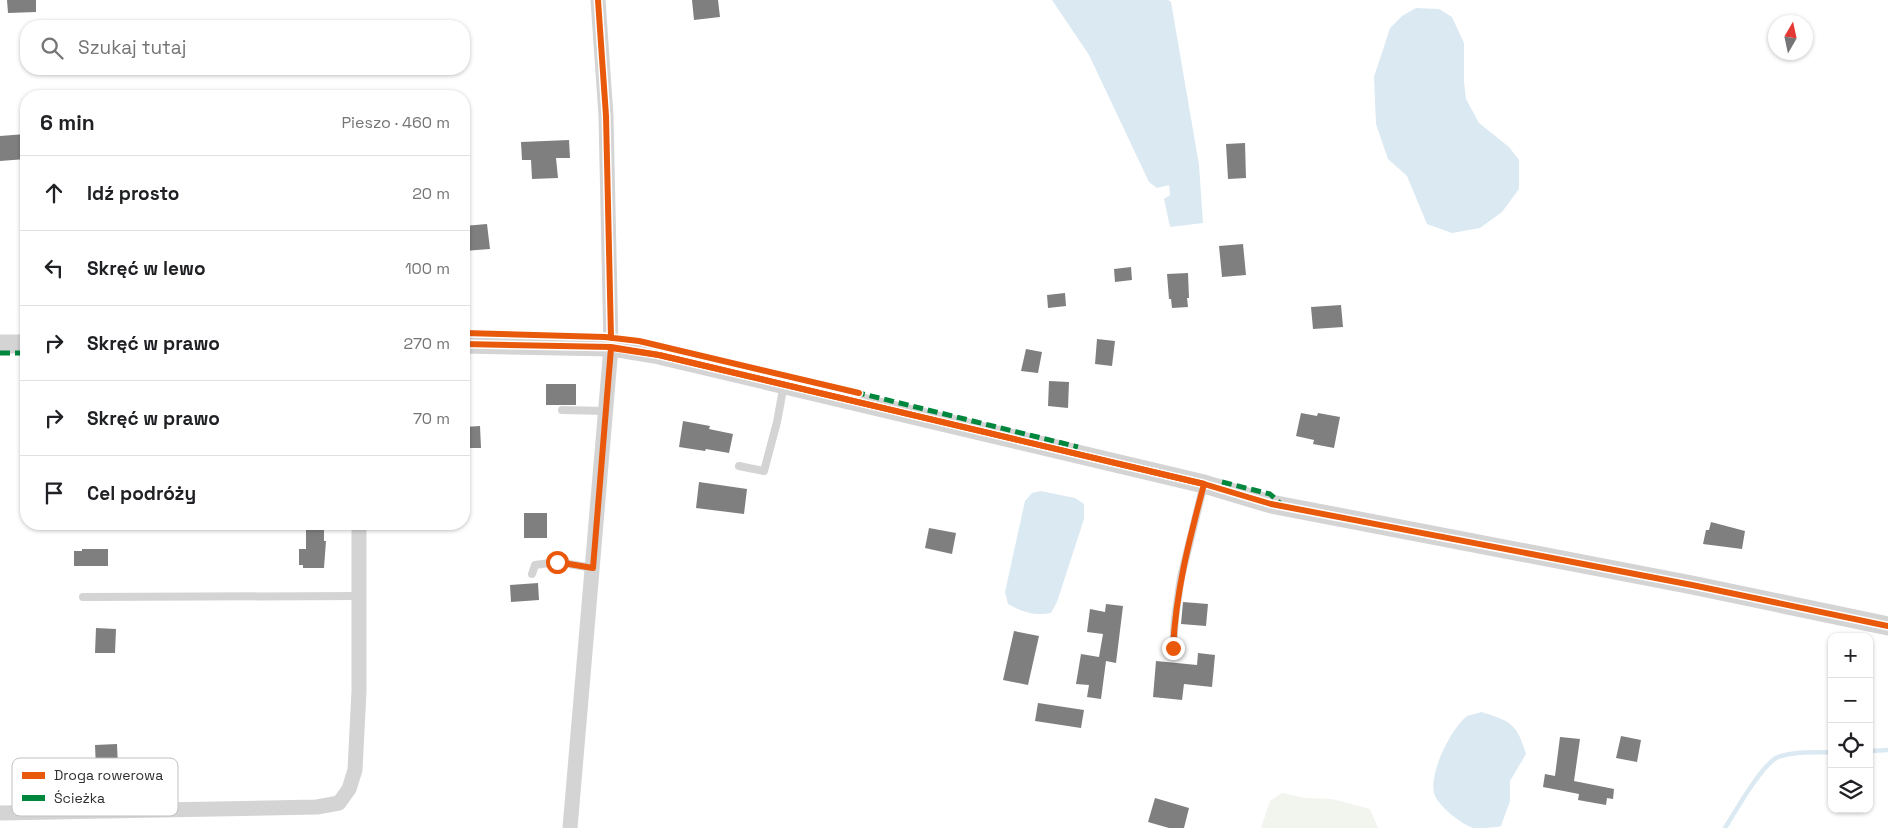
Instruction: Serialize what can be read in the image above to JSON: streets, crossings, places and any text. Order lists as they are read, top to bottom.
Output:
{
  "legend": ["Droga rowerowa", "Ścieżka"],
  "north": "top",
  "page": {
    "search": "Szukaj tutaj",
    "heading": ["6 min", "Pieszo · 460 m"],
    "list": [
      ["Idź prosto", "20 m"],
      ["Skręć w lewo", "100 m"],
      ["Skręć w prawo", "270 m"],
      ["Skręć w prawo", "70 m"],
      "Cel podróży"
    ],
    "map_buttons": ["+", "−"]
  }
}
